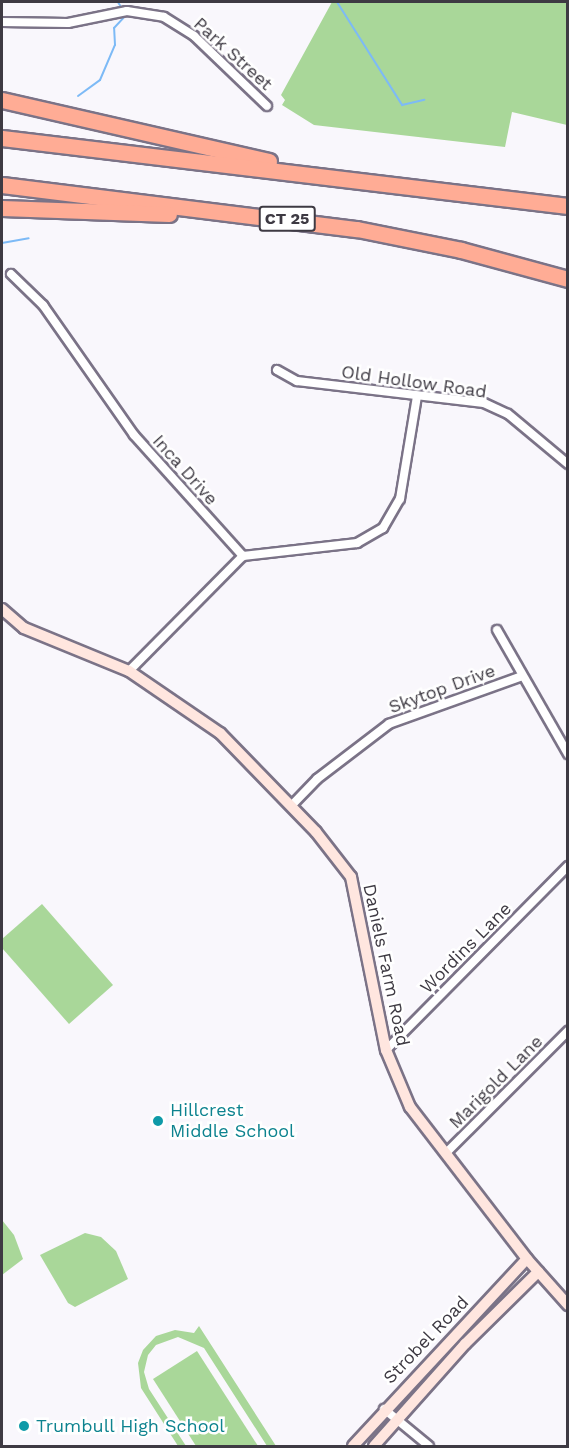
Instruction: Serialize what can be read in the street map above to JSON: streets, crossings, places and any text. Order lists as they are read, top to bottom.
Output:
{
  "streets": {
    "highway": ["CT 25"],
    "main road": ["Daniels Farm Road", "Strobel Road"],
    "street": [
      "Park Street",
      "Old Hollow Road",
      "Inca Drive",
      "Skytop Drive",
      "Wordins Lane",
      "Marigold Lane"
    ]
  },
  "crossings": [
    ["Skytop Drive", "Daniels Farm Road"],
    ["Wordins Lane", "Daniels Farm Road"],
    ["Daniels Farm Road", "Marigold Lane"],
    ["Daniels Farm Road", "Strobel Road"]
  ],
  "places": ["Hillcrest Middle School", "Trumbull High School"]
}
